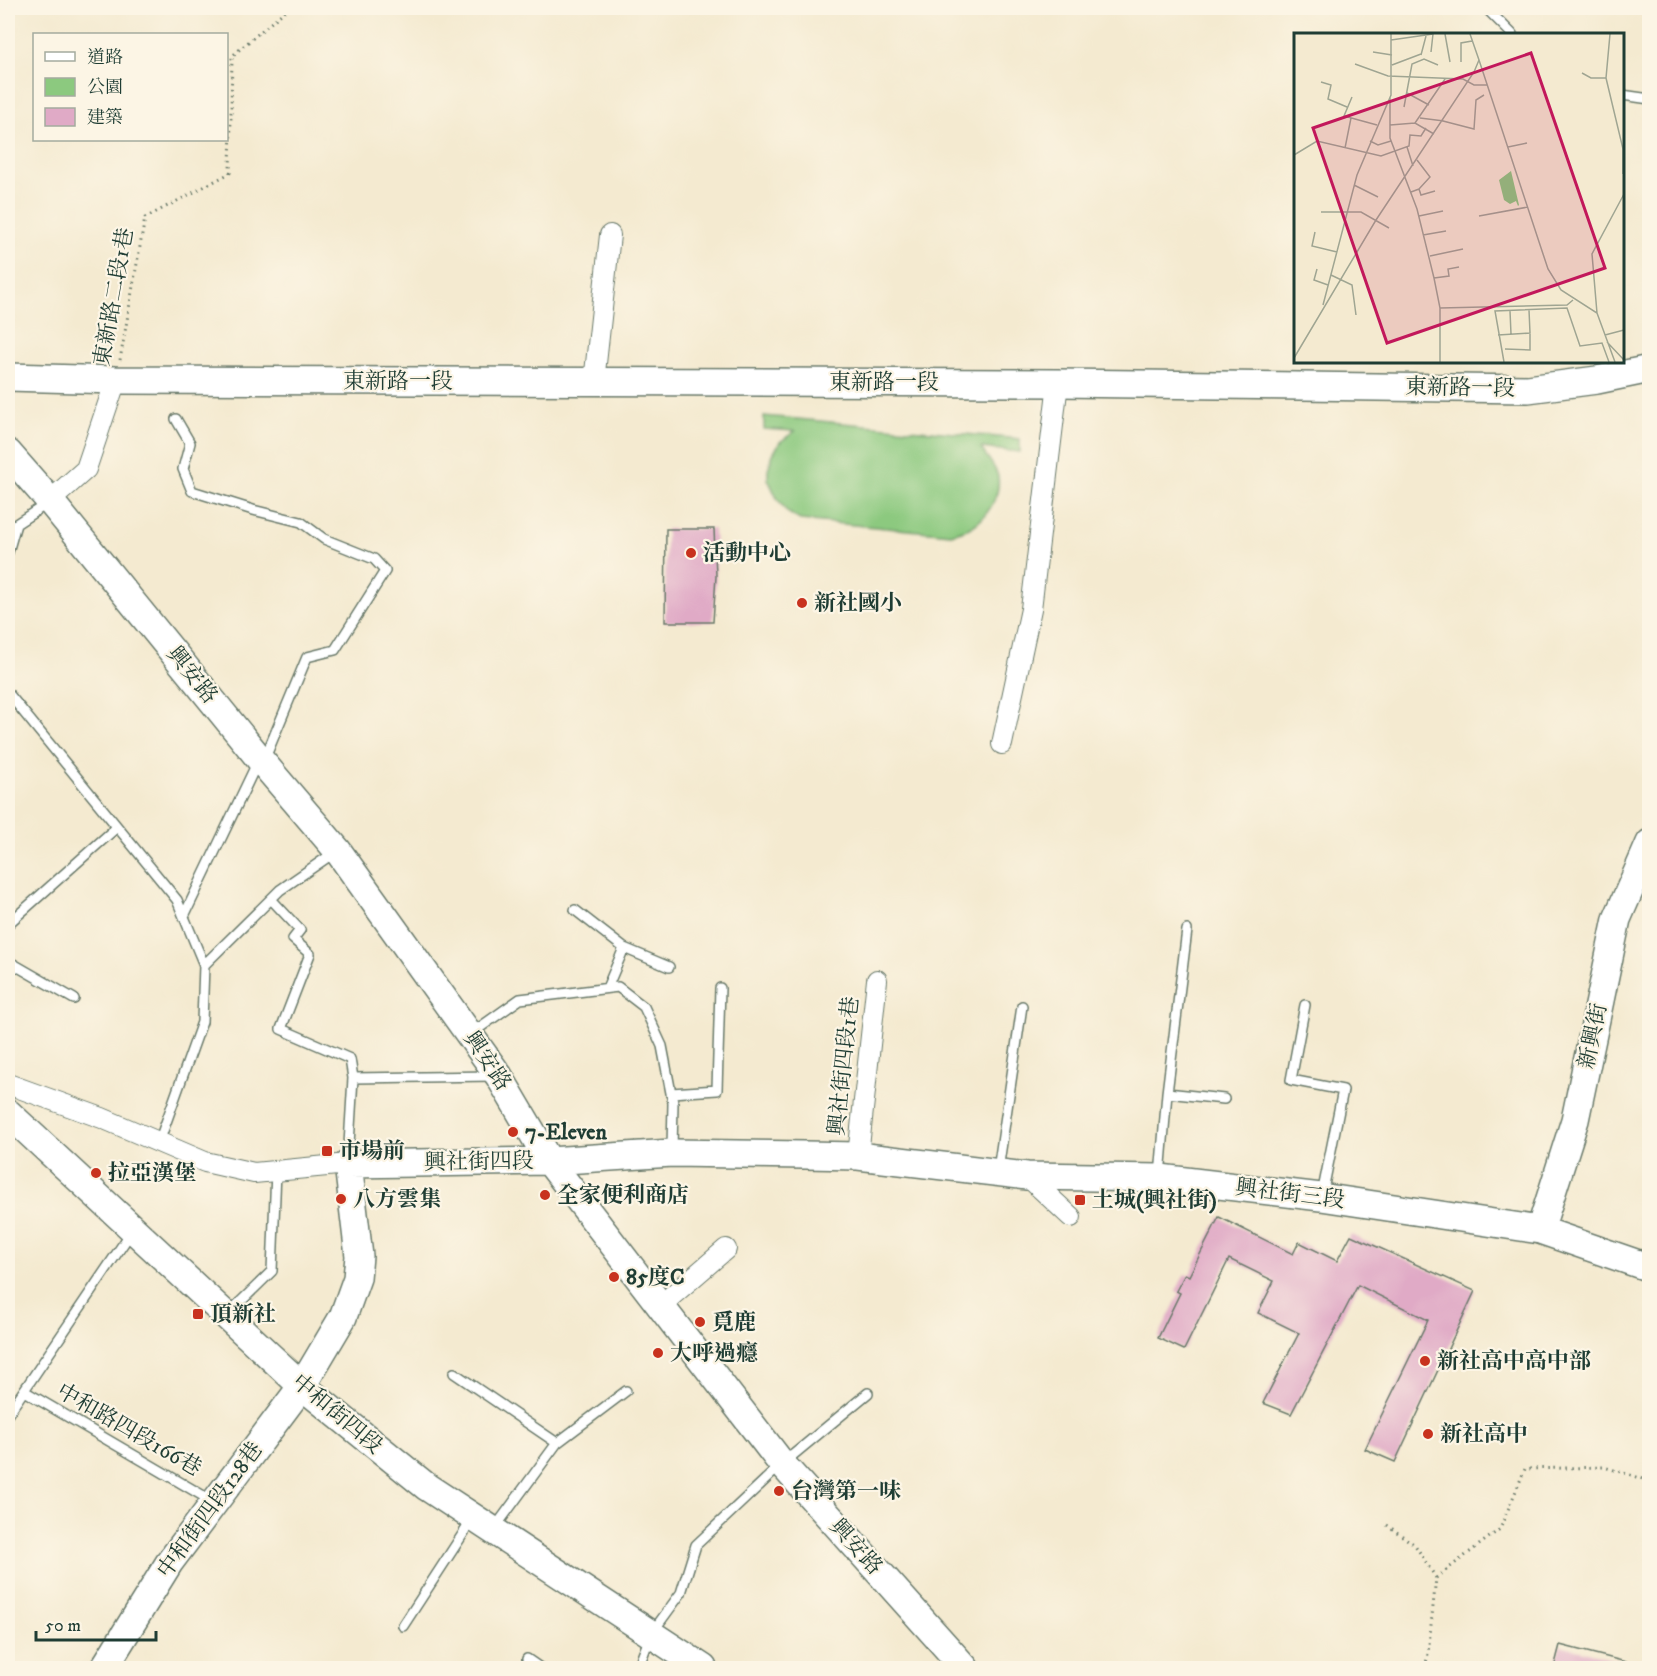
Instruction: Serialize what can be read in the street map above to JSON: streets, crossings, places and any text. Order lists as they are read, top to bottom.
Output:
{
  "streets": {
    "street": [
      "東新路一段",
      "興安路",
      "新興街",
      "興社街四段1巷",
      "興社街四段",
      "興社街三段",
      "中和街四段",
      "中和街四段128巷"
    ],
    "lane": ["中和路四段166巷"],
    "path": ["東新路二段1巷"]
  },
  "crossings": [
    ["東新路二段1巷", "東新路一段"],
    ["興安路", "興社街四段"],
    ["新興街", "興社街三段"],
    ["興社街四段1巷", "興社街四段"],
    ["興社街四段1巷", "興社街三段"],
    ["興社街四段", "興社街三段"],
    ["興社街四段", "中和街四段128巷"],
    ["中和街四段", "中和路四段166巷"],
    ["中和街四段", "中和街四段128巷"],
    ["中和路四段166巷", "中和街四段128巷"]
  ],
  "places": {
    "other": [
      "活動中心",
      "新社國小",
      "7-Eleven",
      "拉亞漢堡",
      "全家便利商店",
      "八方雲集",
      "85度C",
      "覓鹿",
      "大呼過癮",
      "新社高中高中部",
      "新社高中",
      "台灣第一味"
    ],
    "transit": ["市場前", "土城(興社街)", "頂新社"]
  },
  "legend": ["道路", "公園", "建築"],
  "scale_bar": "50 m"
}
